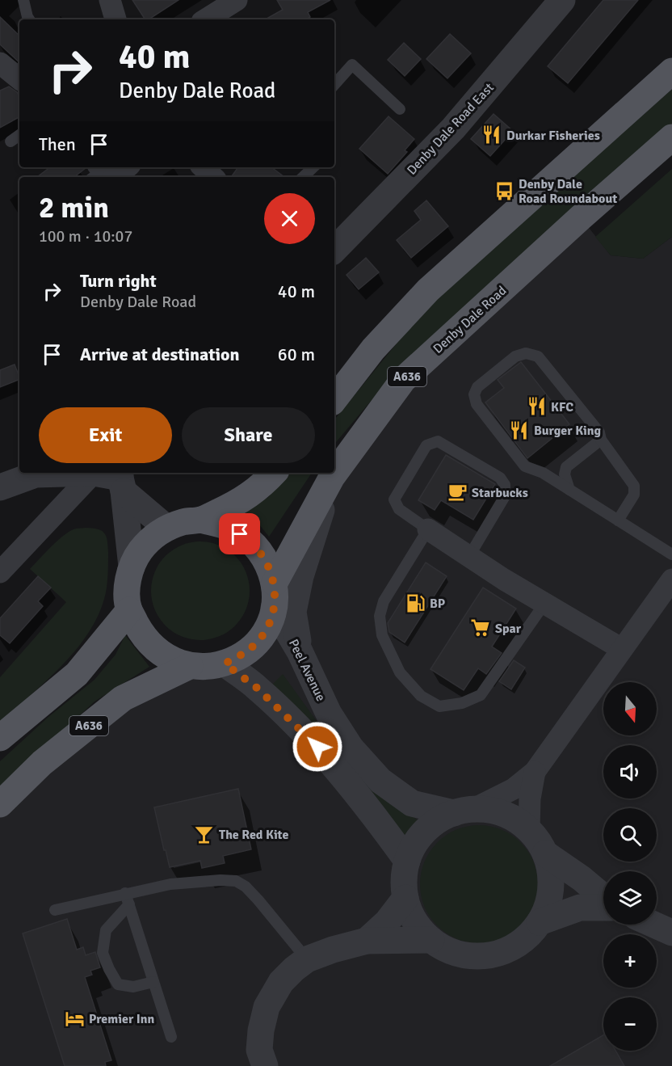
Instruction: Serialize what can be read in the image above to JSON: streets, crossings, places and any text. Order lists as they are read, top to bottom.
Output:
{
  "streets": {
    "main road": ["Denby Dale Road", "A636"],
    "street": ["Denby Dale Road East", "Peel Avenue"]
  },
  "crossings": [
    ["Denby Dale Road", "Peel Avenue"]
  ],
  "places": {
    "restaurant": ["Durkar Fisheries", "KFC", "Burger King"],
    "bus stop": ["Denby Dale Road Roundabout"],
    "cafe": ["Starbucks"],
    "fuel station": ["BP"],
    "supermarket": ["Spar"],
    "bar": ["The Red Kite"],
    "hotel": ["Premier Inn"]
  },
  "north": "bottom",
  "page": {
    "turn": ["40 m", "Denby Dale Road"],
    "then": "Then",
    "heading": ["2 min", "100 m · 10:07"],
    "list": [
      {
        "name": "Turn right",
        "note": "Denby Dale Road",
        "value": "40 m"
      },
      {
        "name": "Arrive at destination",
        "value": "60 m"
      }
    ],
    "buttons": ["Exit", "Share"],
    "map_buttons": ["+", "−"]
  }
}
